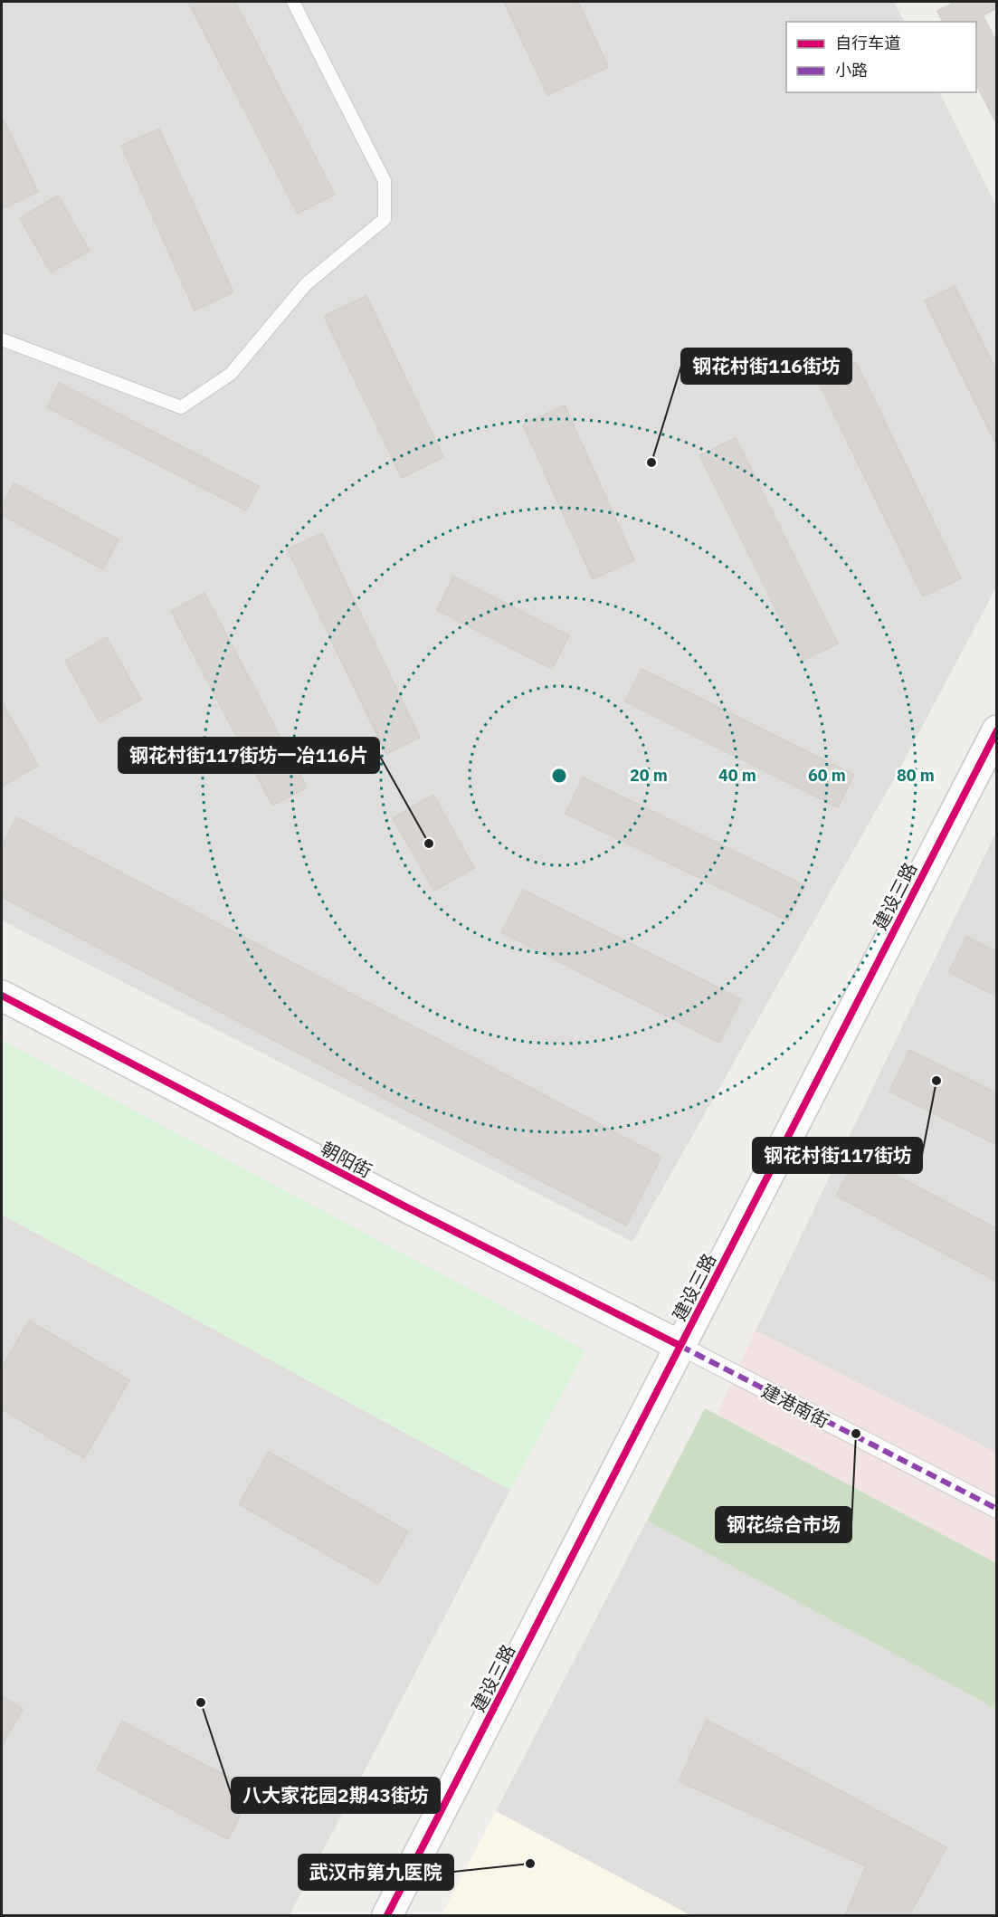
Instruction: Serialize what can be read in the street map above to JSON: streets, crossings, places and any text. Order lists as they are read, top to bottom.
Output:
{
  "streets": {
    "street": ["建设三路", "朝阳街", "建港南街"]
  },
  "crossings": [
    ["建设三路", "朝阳街"],
    ["建设三路", "建港南街"],
    ["朝阳街", "建港南街"]
  ],
  "places": [
    "钢花村街116街坊",
    "钢花村街117街坊一冶116片",
    "钢花村街117街坊",
    "钢花综合市场",
    "八大家花园2期43街坊",
    "武汉市第九医院"
  ],
  "legend": ["自行车道", "小路"],
  "rings": [
    "20 m",
    "40 m",
    "60 m",
    "80 m"
  ]
}
